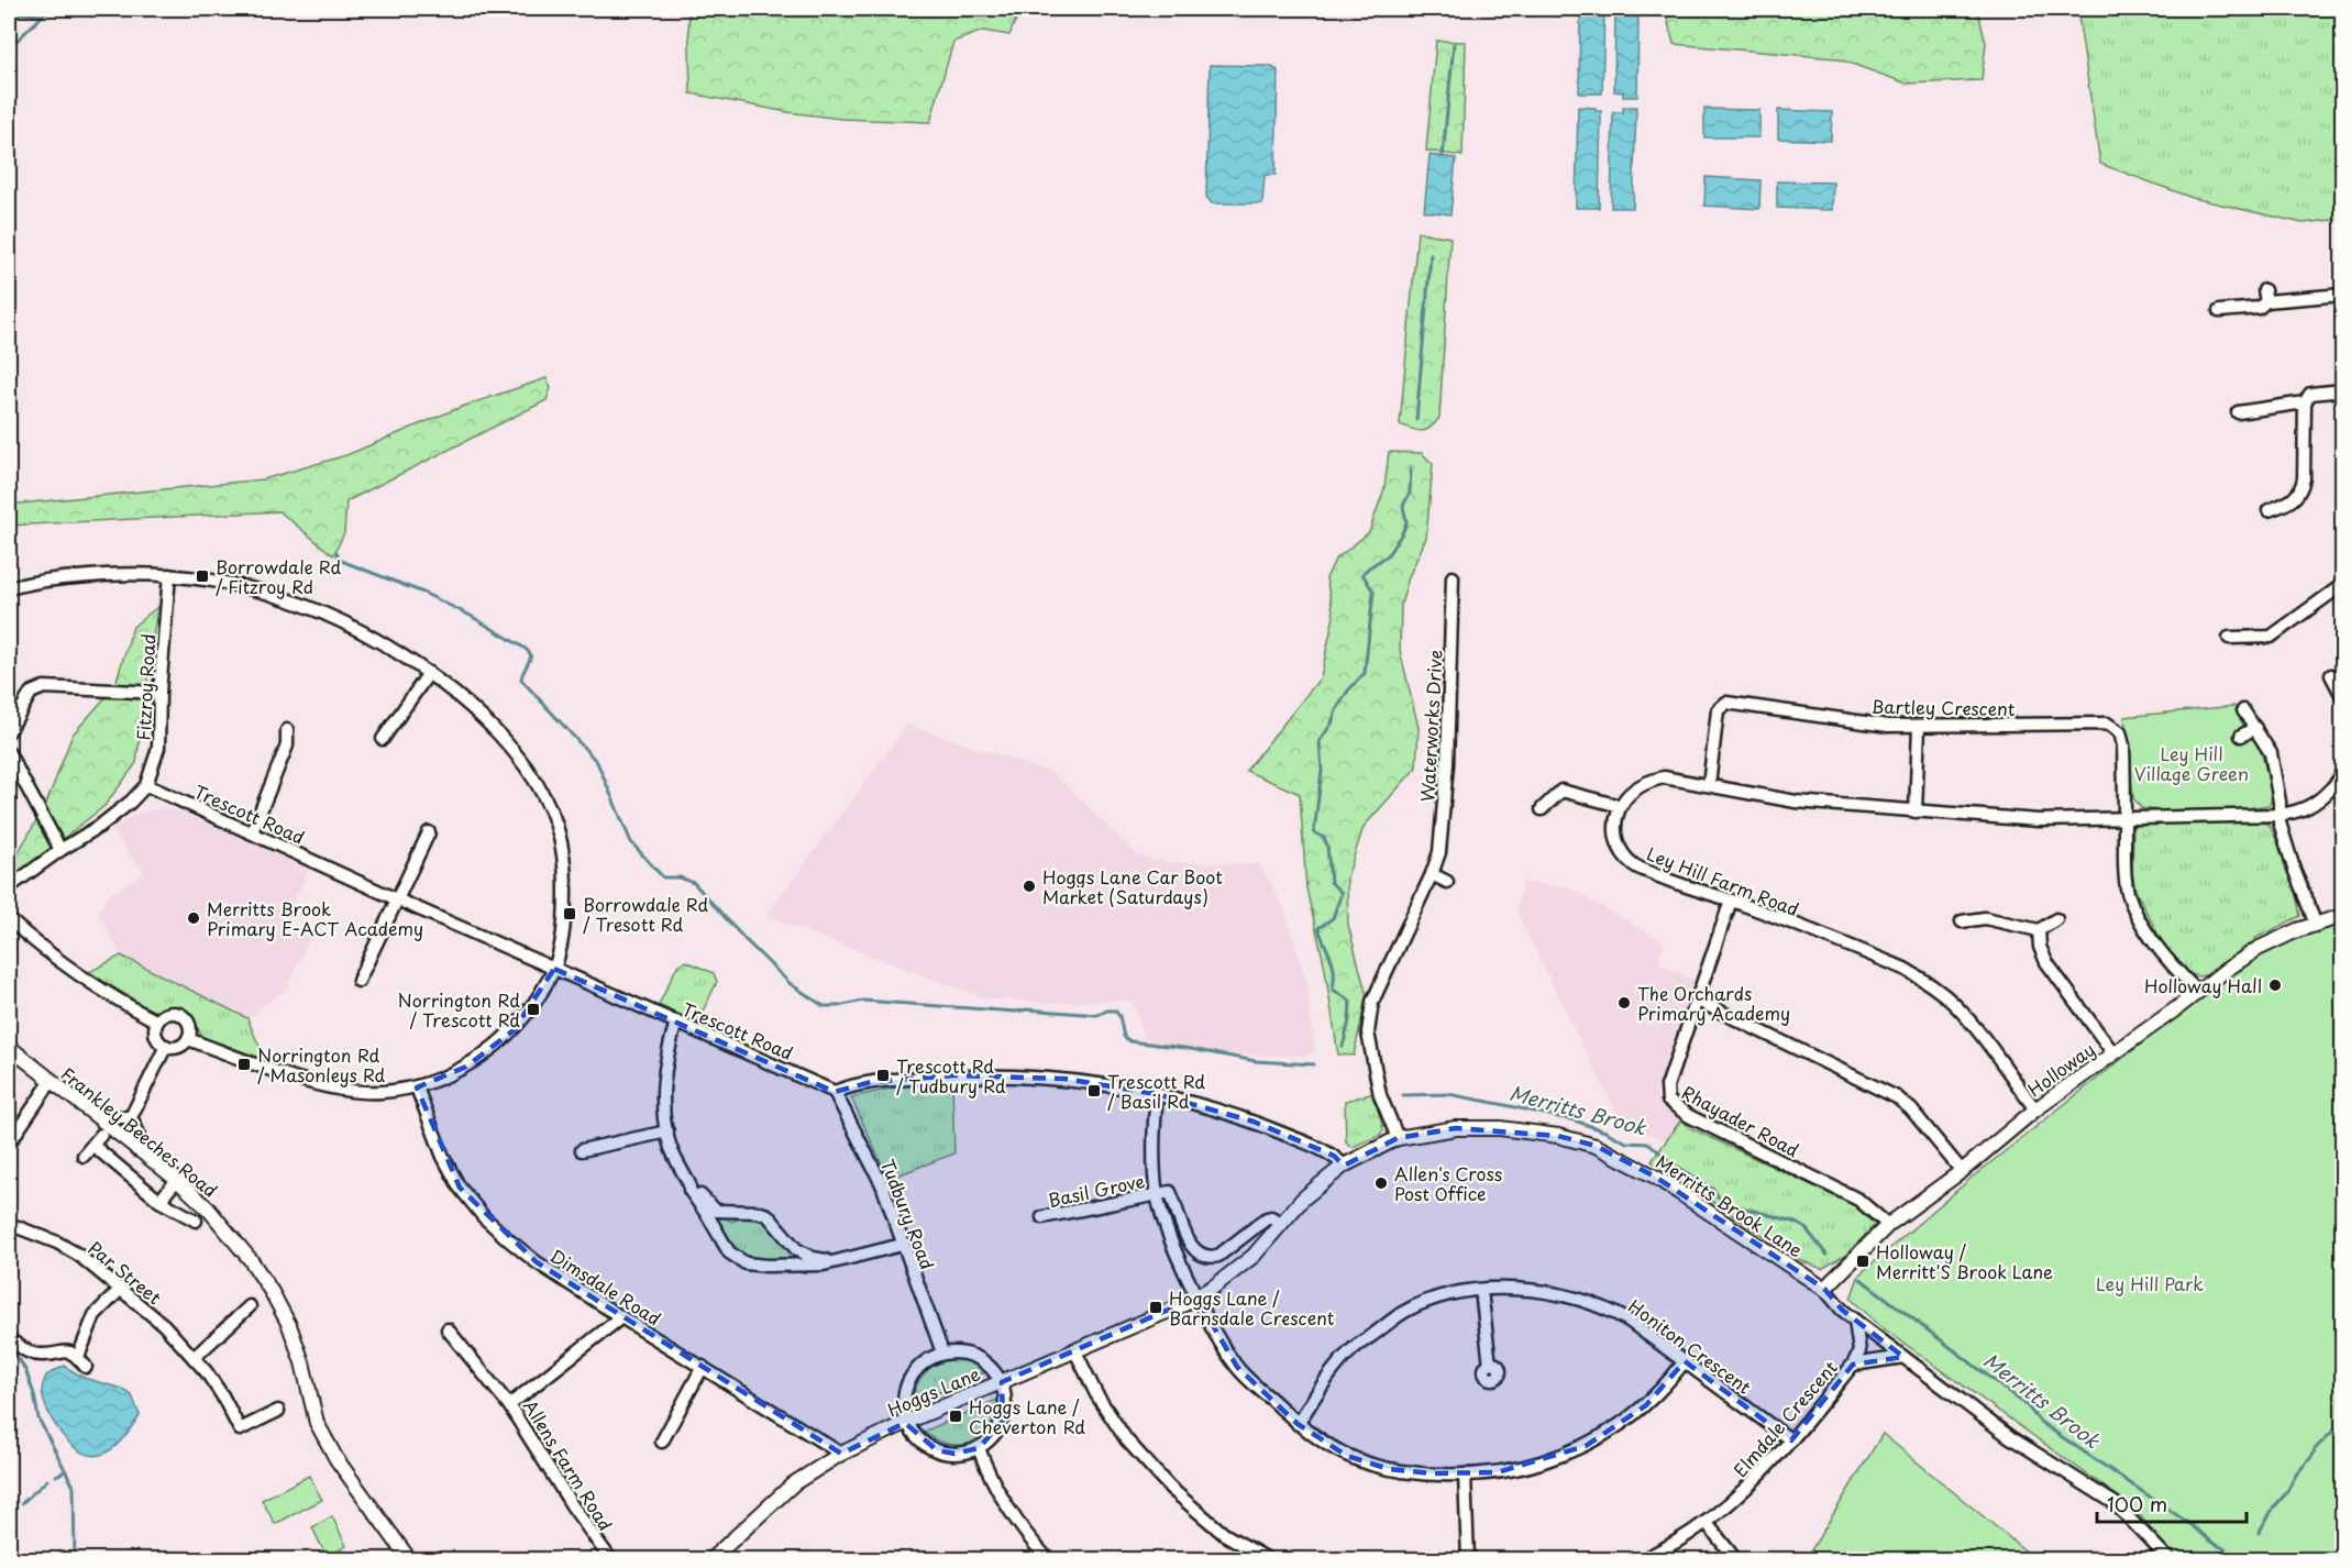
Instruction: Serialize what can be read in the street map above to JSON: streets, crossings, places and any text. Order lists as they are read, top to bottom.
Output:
{
  "streets": {
    "street": [
      "Fitzroy Road",
      "Bartley Crescent",
      "Waterworks Drive",
      "Trescott Road",
      "Ley Hill Farm Road",
      "Holloway",
      "Rhayader Road",
      "Frankley Beeches Road",
      "Basil Grove",
      "Merritts Brook Lane",
      "Tudbury Road",
      "Par Street",
      "Dimsdale Road",
      "Honiton Crescent",
      "Hoggs Lane",
      "Elmdale Crescent",
      "Allens Farm Road"
    ]
  },
  "crossings": [
    ["Fitzroy Road", "Trescott Road"],
    ["Bartley Crescent", "Holloway"],
    ["Waterworks Drive", "Merritts Brook Lane"],
    ["Trescott Road", "Tudbury Road"],
    ["Ley Hill Farm Road", "Holloway"],
    ["Holloway", "Rhayader Road"],
    ["Holloway", "Merritts Brook Lane"],
    ["Merritts Brook Lane", "Hoggs Lane"],
    ["Merritts Brook Lane", "Elmdale Crescent"],
    ["Dimsdale Road", "Hoggs Lane"],
    ["Dimsdale Road", "Allens Farm Road"],
    ["Honiton Crescent", "Elmdale Crescent"]
  ],
  "water": ["Merritts Brook"],
  "parks": ["Ley Hill Village Green", "Ley Hill Park"],
  "places": {
    "transit": [
      "Borrowdale Rd / Fitzroy Rd",
      "Borrowdale Rd / Tresott Rd",
      "Norrington Rd / Trescott Rd",
      "Norrington Rd / Masonleys Rd",
      "Trescott Rd / Tudbury Rd",
      "Trescott Rd / Basil Rd",
      "Holloway / Merritt'S Brook Lane",
      "Hoggs Lane / Barnsdale Crescent",
      "Hoggs Lane / Cheverton Rd"
    ],
    "other": [
      "Hoggs Lane Car Boot Market (Saturdays)",
      "Merritts Brook Primary E-ACT Academy",
      "Holloway Hall",
      "The Orchards Primary Academy",
      "Allen's Cross Post Office"
    ]
  },
  "scale_bar": "100 m"
}
